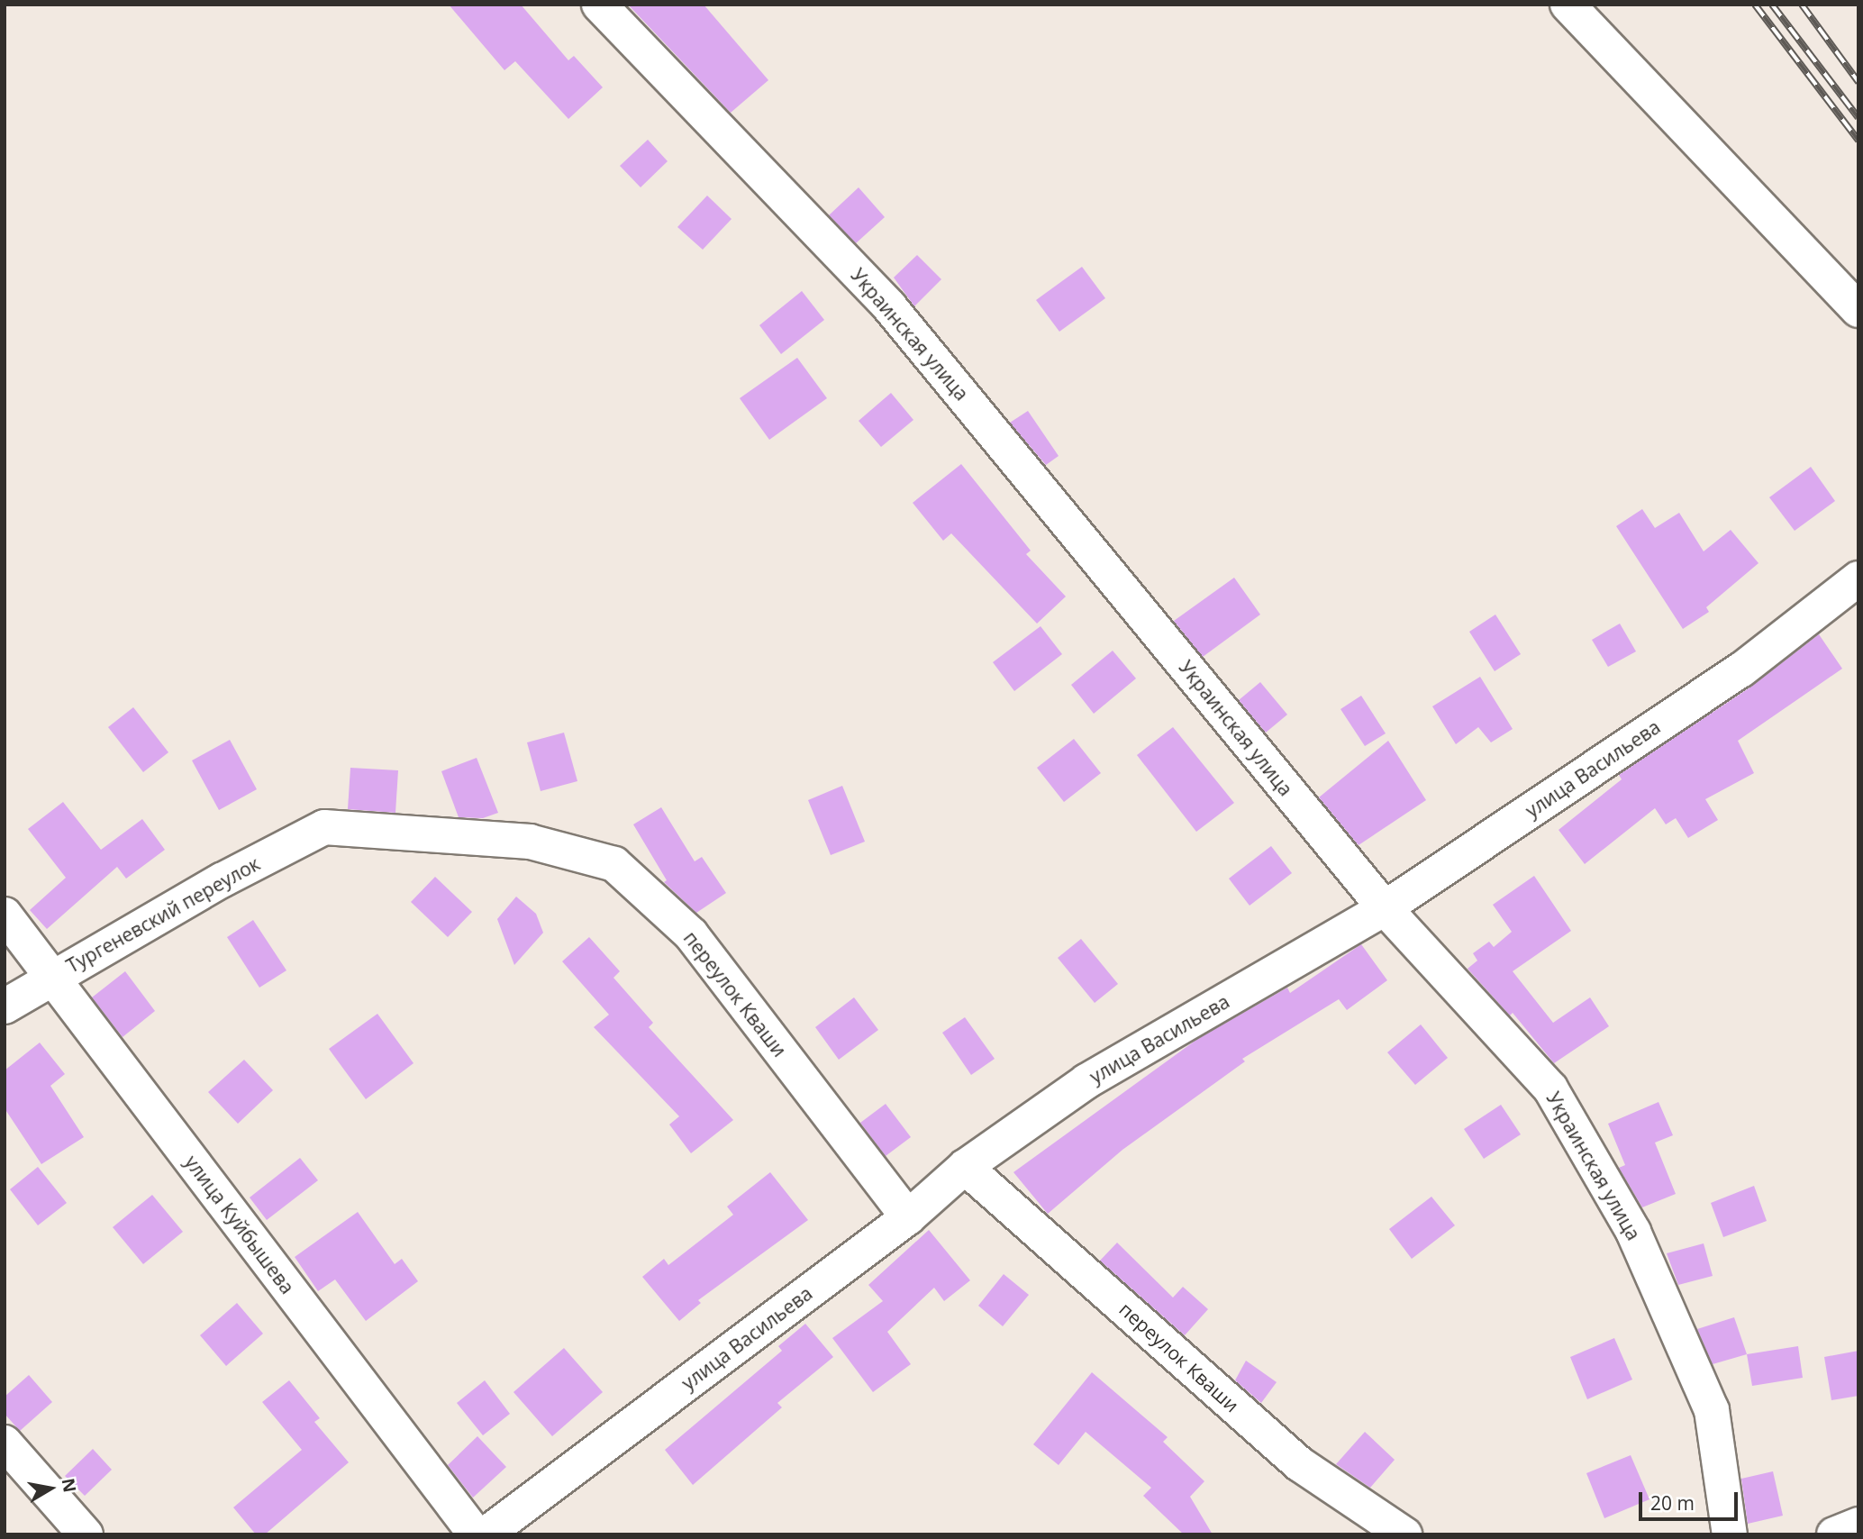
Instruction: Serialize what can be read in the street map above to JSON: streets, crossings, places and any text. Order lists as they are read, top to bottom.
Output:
{
  "streets": {
    "street": [
      "Украинская улица",
      "улица Васильева",
      "Тургеневский переулок",
      "переулок Кваши",
      "улица Куйбышева"
    ]
  },
  "crossings": [
    ["Украинская улица", "улица Васильева"],
    ["улица Васильева", "переулок Кваши"],
    ["Тургеневский переулок", "переулок Кваши"],
    ["Тургеневский переулок", "улица Куйбышева"]
  ],
  "scale_bar": "20 m",
  "north": "right"
}
